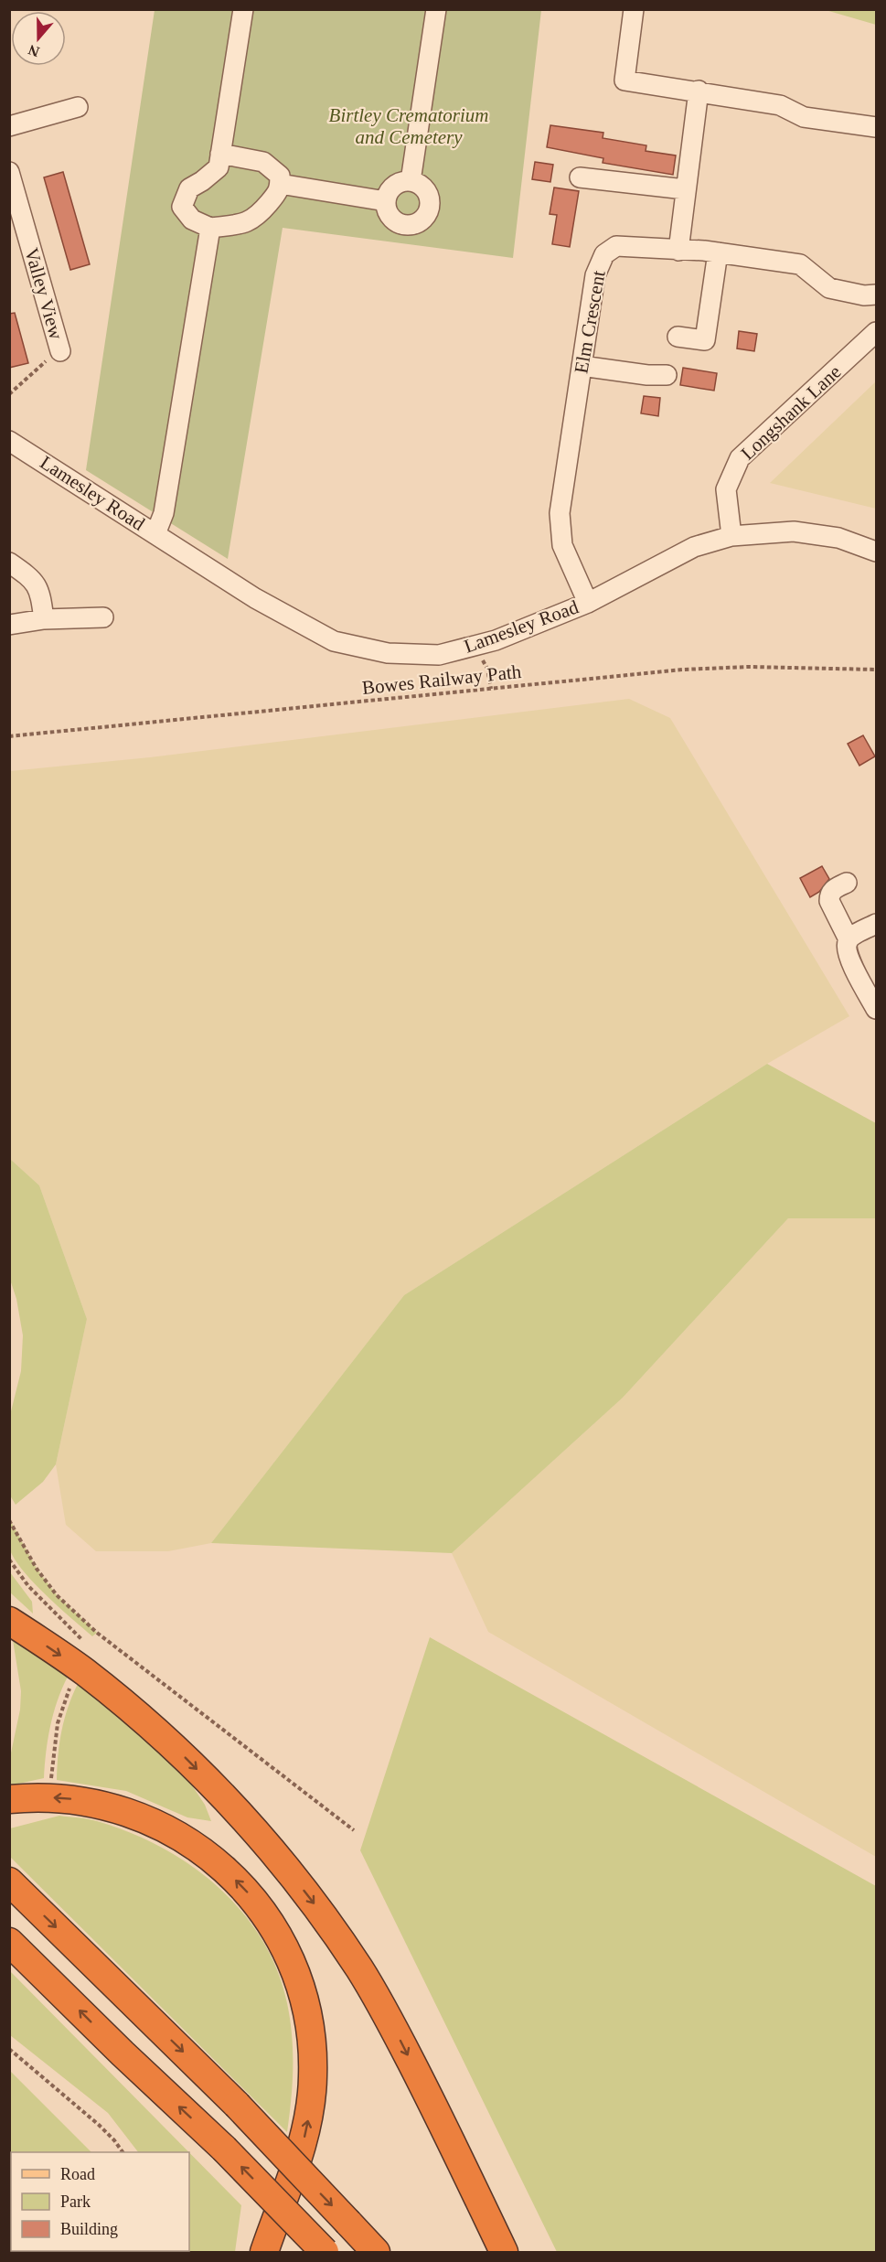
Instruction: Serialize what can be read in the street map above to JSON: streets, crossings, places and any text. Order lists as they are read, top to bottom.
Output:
{
  "streets": {
    "street": [
      "Valley View",
      "Elm Crescent",
      "Longshank Lane",
      "Lamesley Road"
    ],
    "path": ["Bowes Railway Path"]
  },
  "crossings": [
    ["Elm Crescent", "Lamesley Road"],
    ["Longshank Lane", "Lamesley Road"]
  ],
  "parks": ["Birtley Crematorium and Cemetery"],
  "legend": ["Road", "Park", "Building"],
  "north": "bottom"
}
